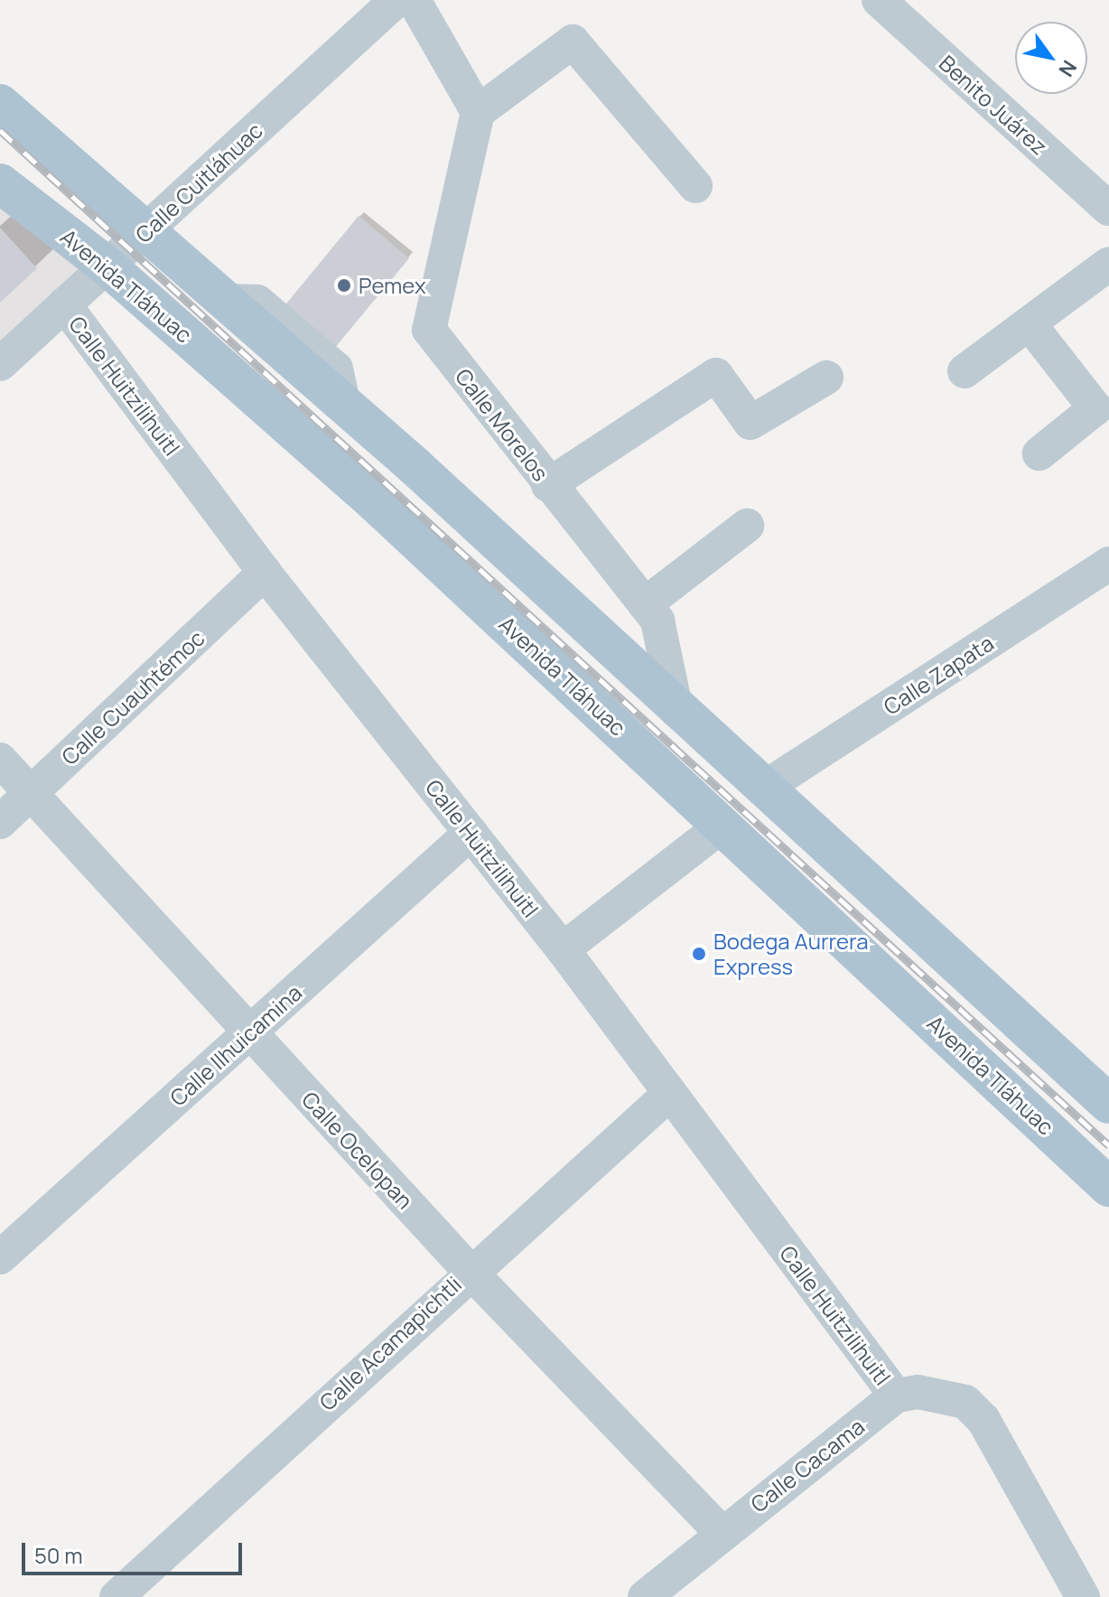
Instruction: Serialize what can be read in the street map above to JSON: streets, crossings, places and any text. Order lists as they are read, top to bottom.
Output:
{
  "streets": {
    "main road": ["Avenida Tláhuac"],
    "street": [
      "Benito Juárez",
      "Calle Cuitláhuac",
      "Calle Huitzilihuitl",
      "Calle Morelos",
      "Calle Zapata",
      "Calle Cuauhtémoc",
      "Calle Ilhuicamina",
      "Calle Ocelopan",
      "Calle Acamapichtli",
      "Calle Cacama"
    ]
  },
  "crossings": [
    ["Calle Cuitláhuac", "Avenida Tláhuac"],
    ["Calle Cuitláhuac", "Calle Huitzilihuitl"],
    ["Calle Huitzilihuitl", "Calle Cuauhtémoc"],
    ["Calle Huitzilihuitl", "Calle Ilhuicamina"],
    ["Calle Huitzilihuitl", "Calle Acamapichtli"],
    ["Calle Huitzilihuitl", "Calle Cacama"],
    ["Calle Cuauhtémoc", "Calle Ocelopan"],
    ["Calle Ilhuicamina", "Calle Ocelopan"],
    ["Calle Ocelopan", "Calle Acamapichtli"],
    ["Calle Ocelopan", "Calle Cacama"]
  ],
  "places": ["Pemex", "Bodega Aurrera Express"],
  "scale_bar": "50 m",
  "north": "bottom right"
}
